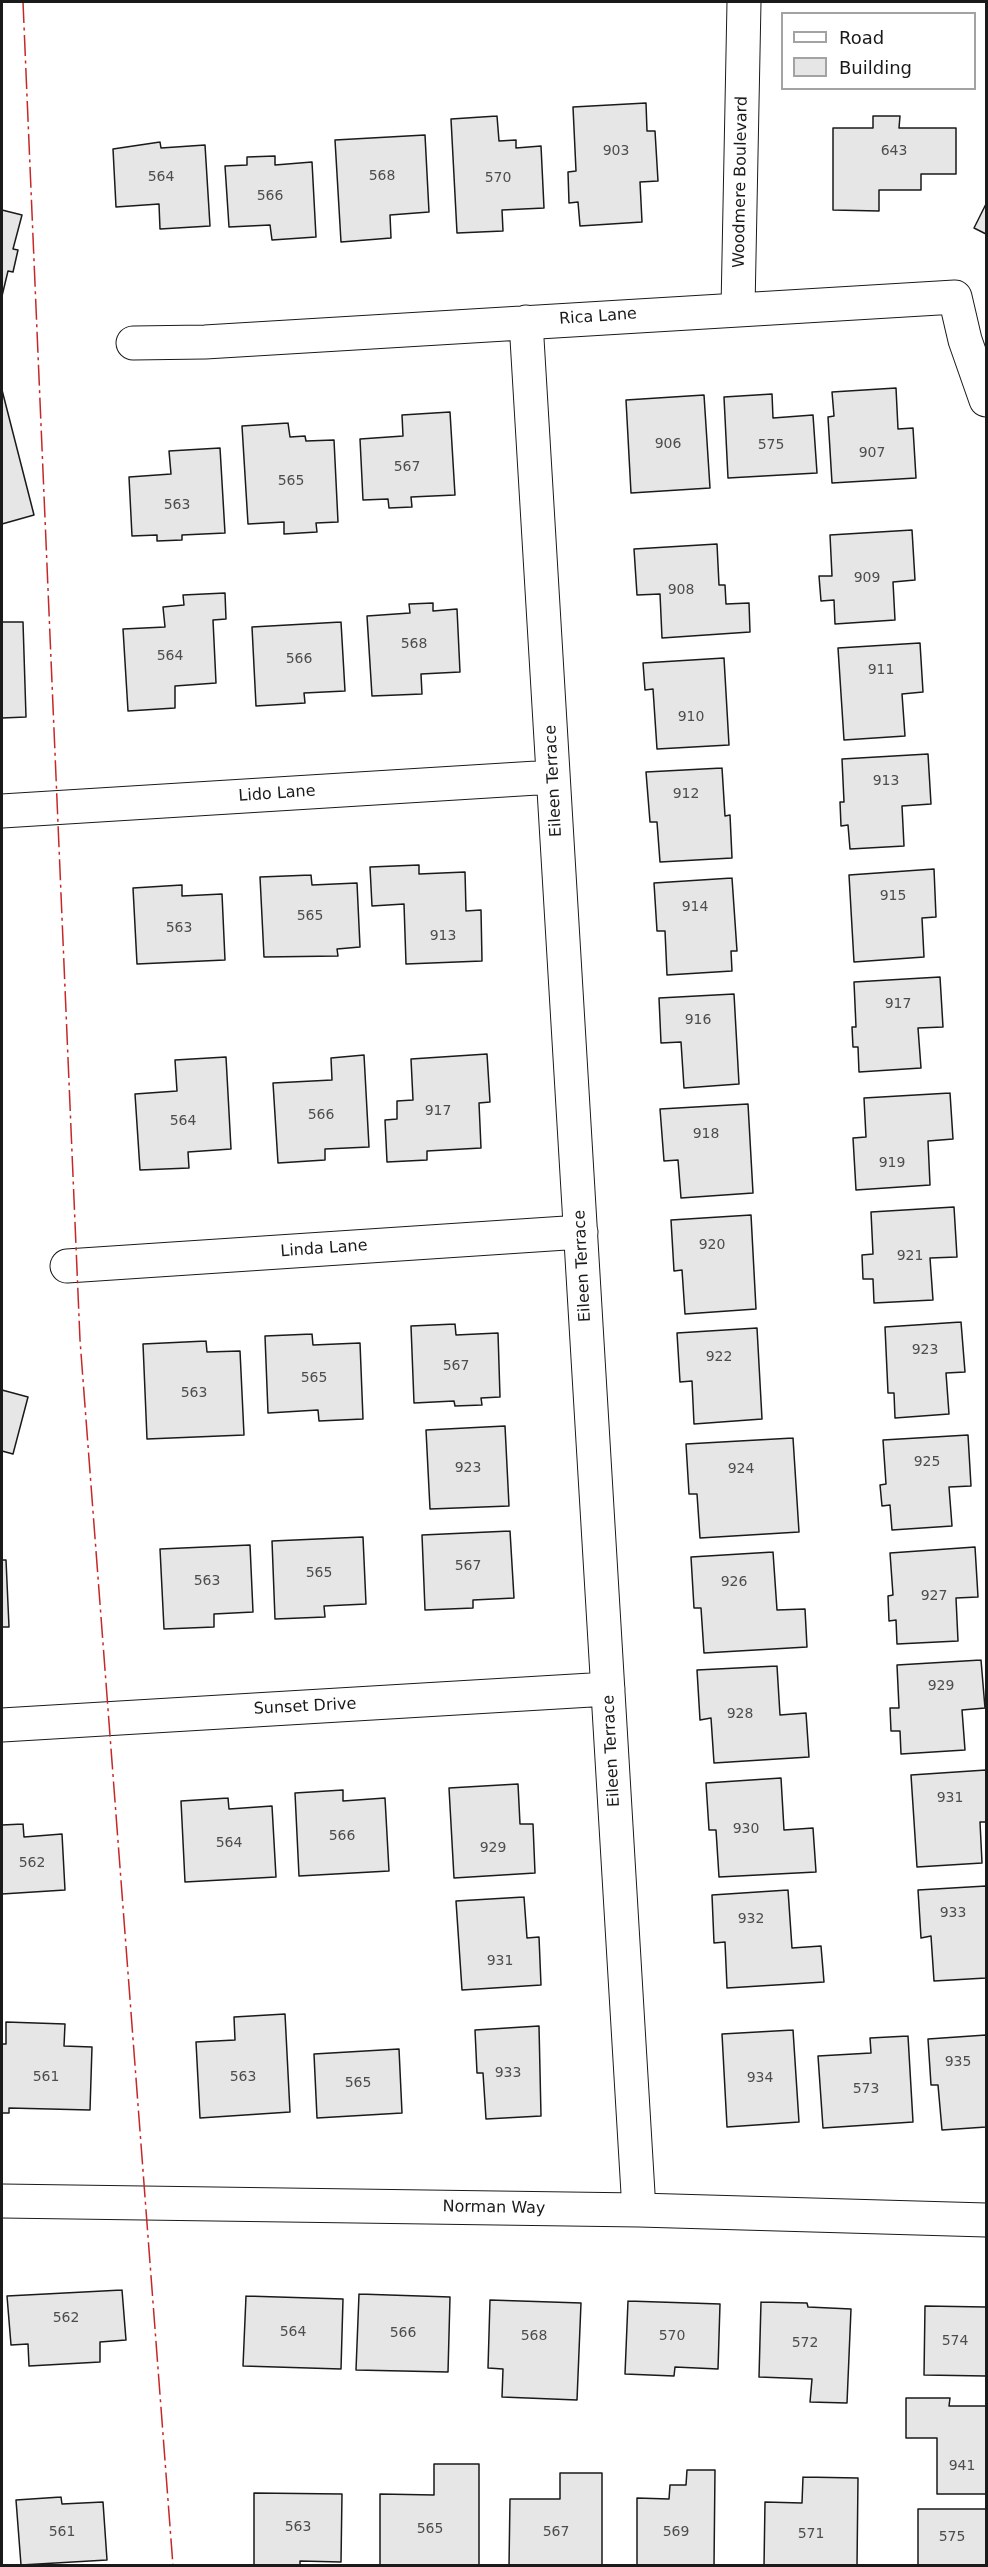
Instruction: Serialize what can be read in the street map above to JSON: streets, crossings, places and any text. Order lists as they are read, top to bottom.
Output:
{
  "streets": {
    "street": [
      "Woodmere Boulevard",
      "Rica Lane",
      "Eileen Terrace",
      "Lido Lane",
      "Linda Lane",
      "Sunset Drive",
      "Norman Way"
    ]
  },
  "crossings": [
    ["Woodmere Boulevard", "Rica Lane"],
    ["Rica Lane", "Eileen Terrace"],
    ["Eileen Terrace", "Lido Lane"],
    ["Eileen Terrace", "Linda Lane"],
    ["Eileen Terrace", "Sunset Drive"],
    ["Eileen Terrace", "Norman Way"]
  ],
  "house_numbers": [
    "903",
    "643",
    "568",
    "564",
    "570",
    "566",
    "906",
    "575",
    "907",
    "567",
    "565",
    "563",
    "909",
    "908",
    "568",
    "564",
    "566",
    "911",
    "910",
    "913",
    "912",
    "915",
    "914",
    "565",
    "563",
    "913",
    "917",
    "916",
    "917",
    "566",
    "564",
    "918",
    "919",
    "920",
    "921",
    "923",
    "922",
    "567",
    "565",
    "563",
    "925",
    "923",
    "924",
    "567",
    "565",
    "563",
    "926",
    "927",
    "929",
    "928",
    "931",
    "930",
    "566",
    "564",
    "929",
    "562",
    "933",
    "932",
    "931",
    "935",
    "933",
    "561",
    "563",
    "934",
    "565",
    "573",
    "562",
    "564",
    "566",
    "568",
    "570",
    "574",
    "572",
    "941",
    "563",
    "565",
    "561",
    "567",
    "569",
    "571",
    "575"
  ],
  "legend": ["Road", "Building"]
}
